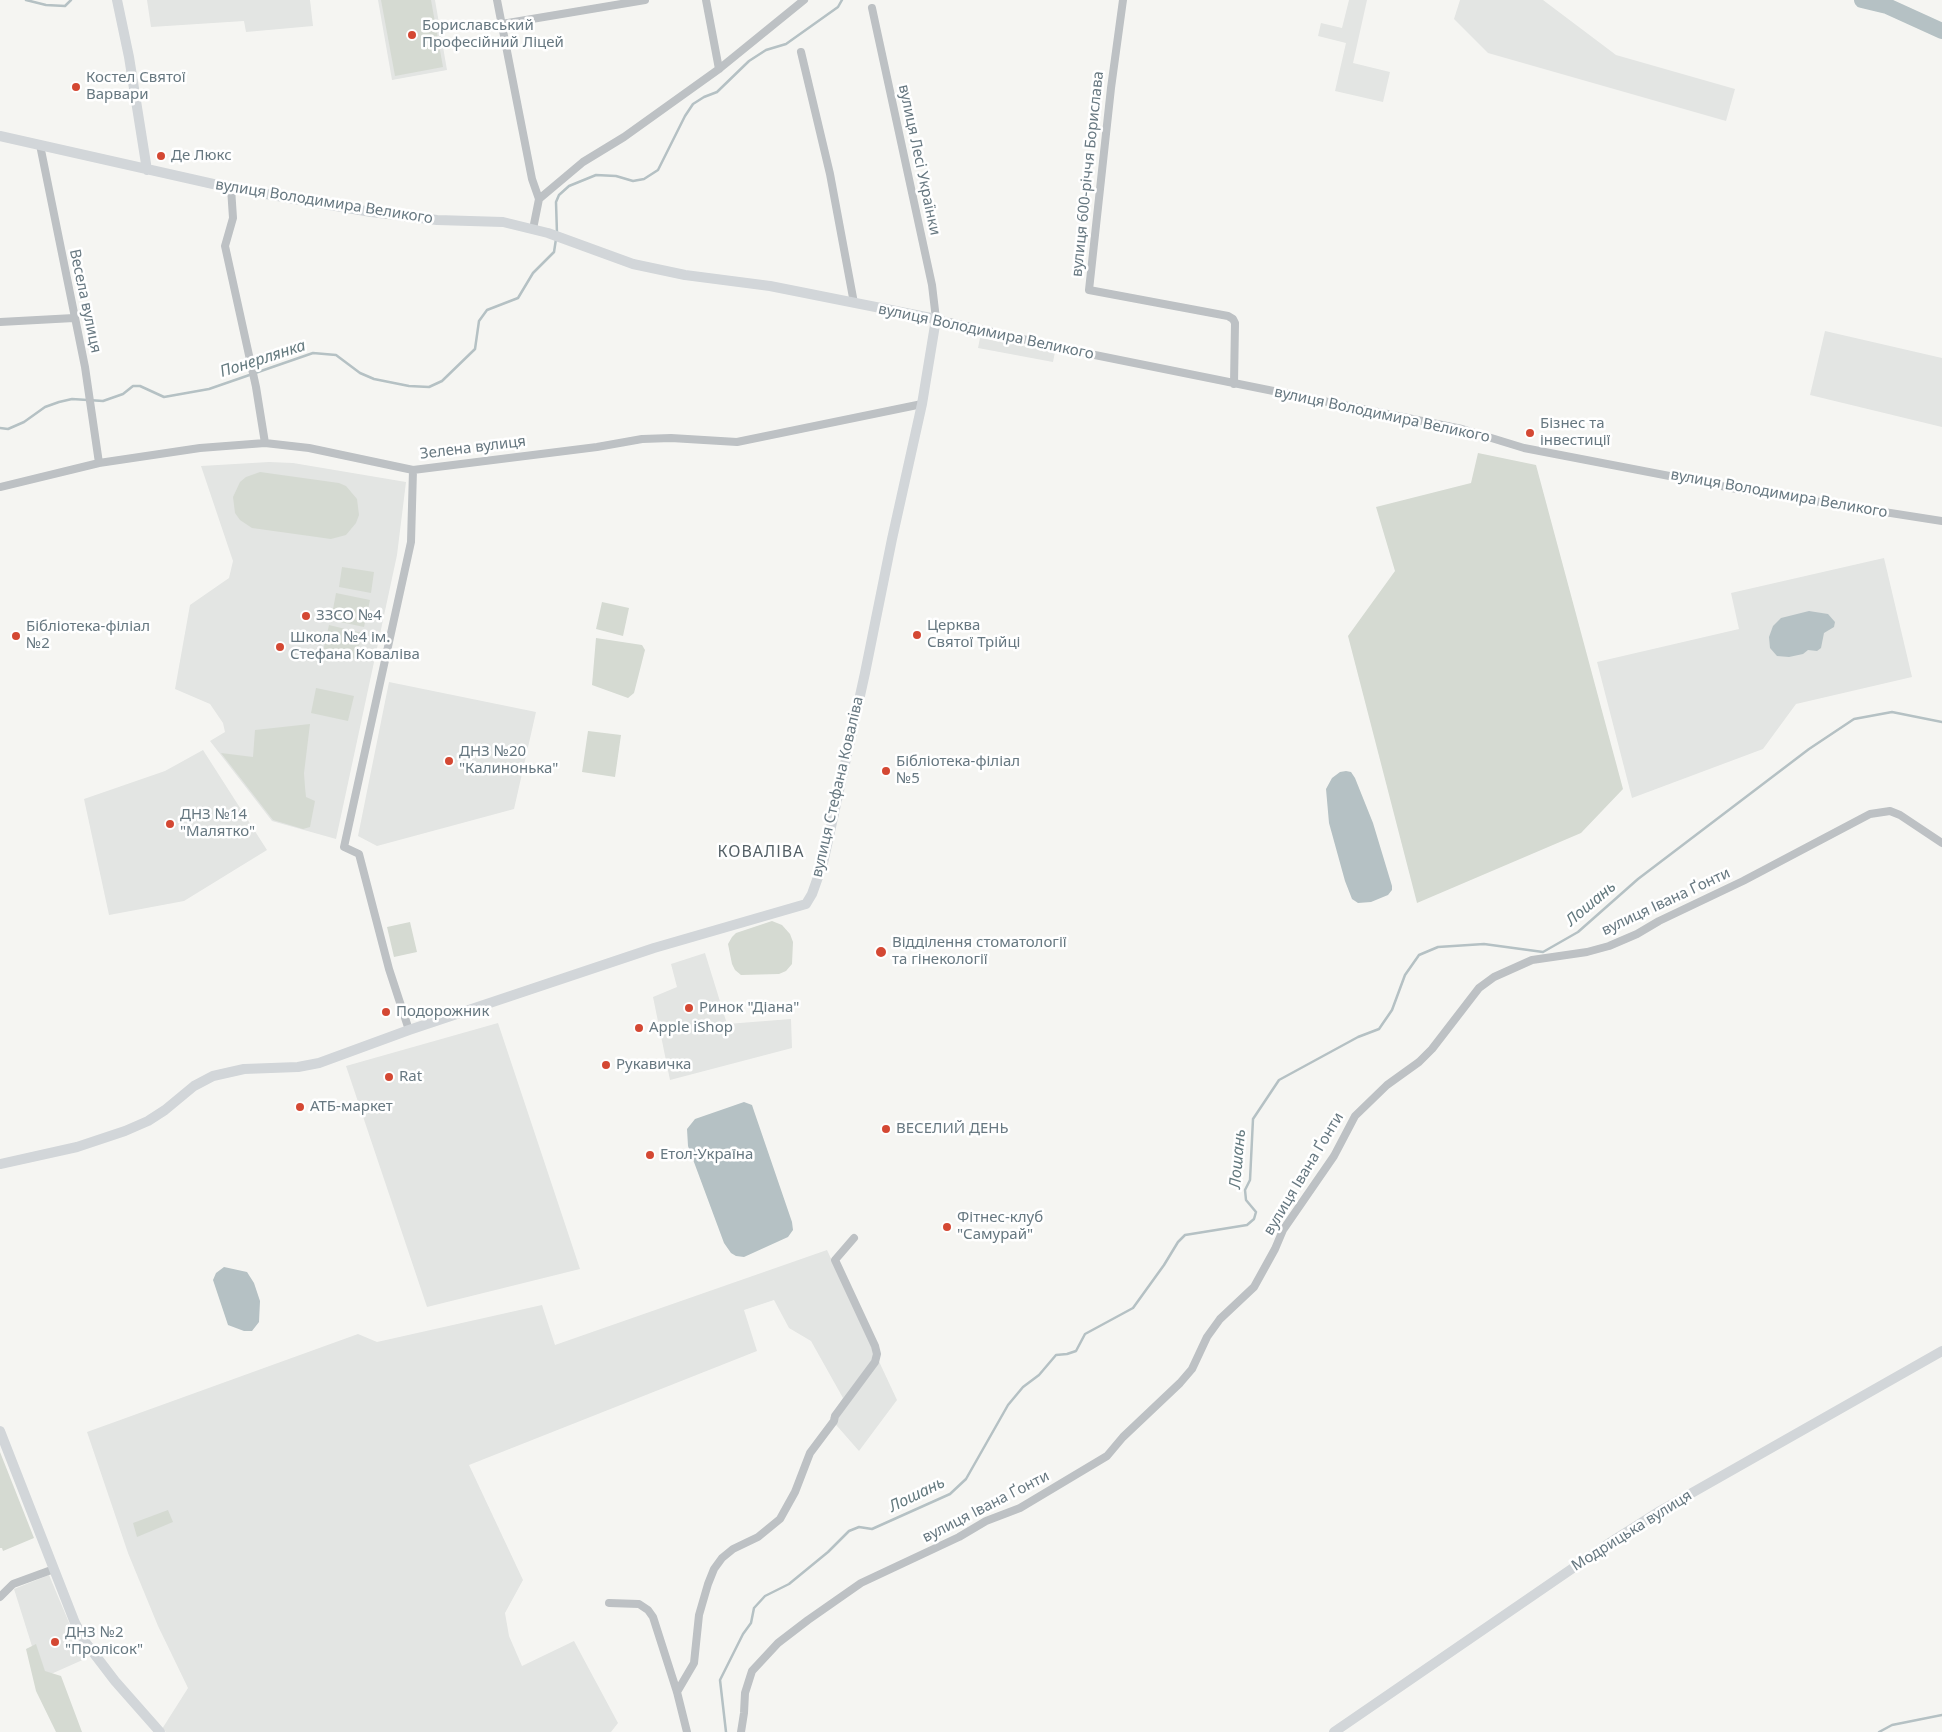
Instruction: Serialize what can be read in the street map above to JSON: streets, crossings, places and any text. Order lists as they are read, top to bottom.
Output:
{
  "streets": {
    "street": [
      "вулиця Лесі Українки",
      "вулиця 600-річчя Борислава",
      "вулиця Володимира Великого",
      "Весела вулиця",
      "Зелена вулиця",
      "вулиця Стефана Коваліва",
      "вулиця Івана Ґонти",
      "Модрицька вулиця"
    ]
  },
  "crossings": [
    ["вулиця Лесі Українки", "вулиця Володимира Великого"],
    ["вулиця Лесі Українки", "вулиця Стефана Коваліва"],
    ["вулиця 600-річчя Борислава", "вулиця Володимира Великого"],
    ["вулиця Володимира Великого", "Весела вулиця"],
    ["вулиця Володимира Великого", "вулиця Стефана Коваліва"],
    ["Весела вулиця", "Зелена вулиця"],
    ["Зелена вулиця", "вулиця Стефана Коваліва"]
  ],
  "districts": ["КОВАЛІВА"],
  "water": ["Понерлянка", "Лошань"],
  "places": [
    "Бориславський Професійний Ліцей",
    "Костел Святої Варвари",
    "Де Люкс",
    "Бізнес та інвестиції",
    "ЗЗСО №4",
    "Церква Святої Трійці",
    "Бібліотека-філіал №2",
    "Школа №4 ім. Стефана Коваліва",
    "ДНЗ №20 \"Калинонька\"",
    "Бібліотека-філіал №5",
    "ДНЗ №14 \"Малятко\"",
    "Відділення стоматології та гінекології",
    "Ринок \"Діана\"",
    "Подорожник",
    "Apple iShop",
    "Рукавичка",
    "Rat",
    "АТБ-маркет",
    "ВЕСЕЛИЙ ДЕНЬ",
    "Етол-Україна",
    "Фітнес-клуб \"Самурай\"",
    "ДНЗ №2 \"Пролісок\""
  ]
}
